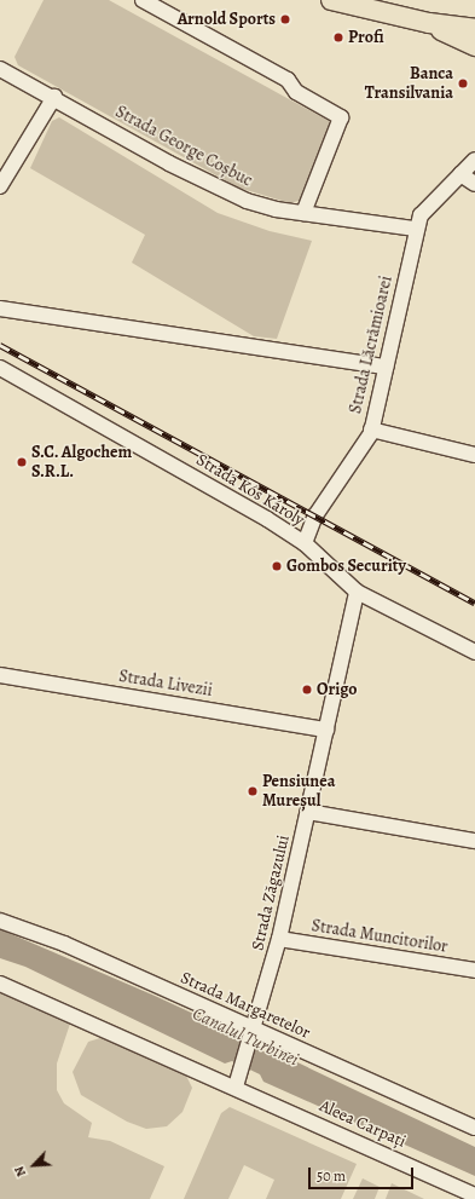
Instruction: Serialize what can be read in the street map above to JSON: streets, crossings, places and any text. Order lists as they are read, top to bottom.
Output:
{
  "streets": {
    "street": [
      "Strada George Coșbuc",
      "Strada Lăcrămioarei",
      "Strada Kós Károly",
      "Strada Livezii",
      "Strada Zăgazului",
      "Strada Muncitorilor",
      "Strada Margaretelor",
      "Aleea Carpați"
    ]
  },
  "crossings": [
    ["Strada George Coșbuc", "Strada Lăcrămioarei"],
    ["Strada Lăcrămioarei", "Strada Kós Károly"],
    ["Strada Kós Károly", "Strada Zăgazului"],
    ["Strada Livezii", "Strada Zăgazului"],
    ["Strada Zăgazului", "Strada Muncitorilor"],
    ["Strada Zăgazului", "Strada Margaretelor"],
    ["Strada Zăgazului", "Aleea Carpați"]
  ],
  "water": ["Canalul Turbinei"],
  "places": [
    "Arnold Sports",
    "Profi",
    "Banca Transilvania",
    "S.C. Algochem S.R.L.",
    "Gombos Security",
    "Origo",
    "Pensiunea Mureșul"
  ],
  "scale_bar": "50 m",
  "north": "bottom left"
}
